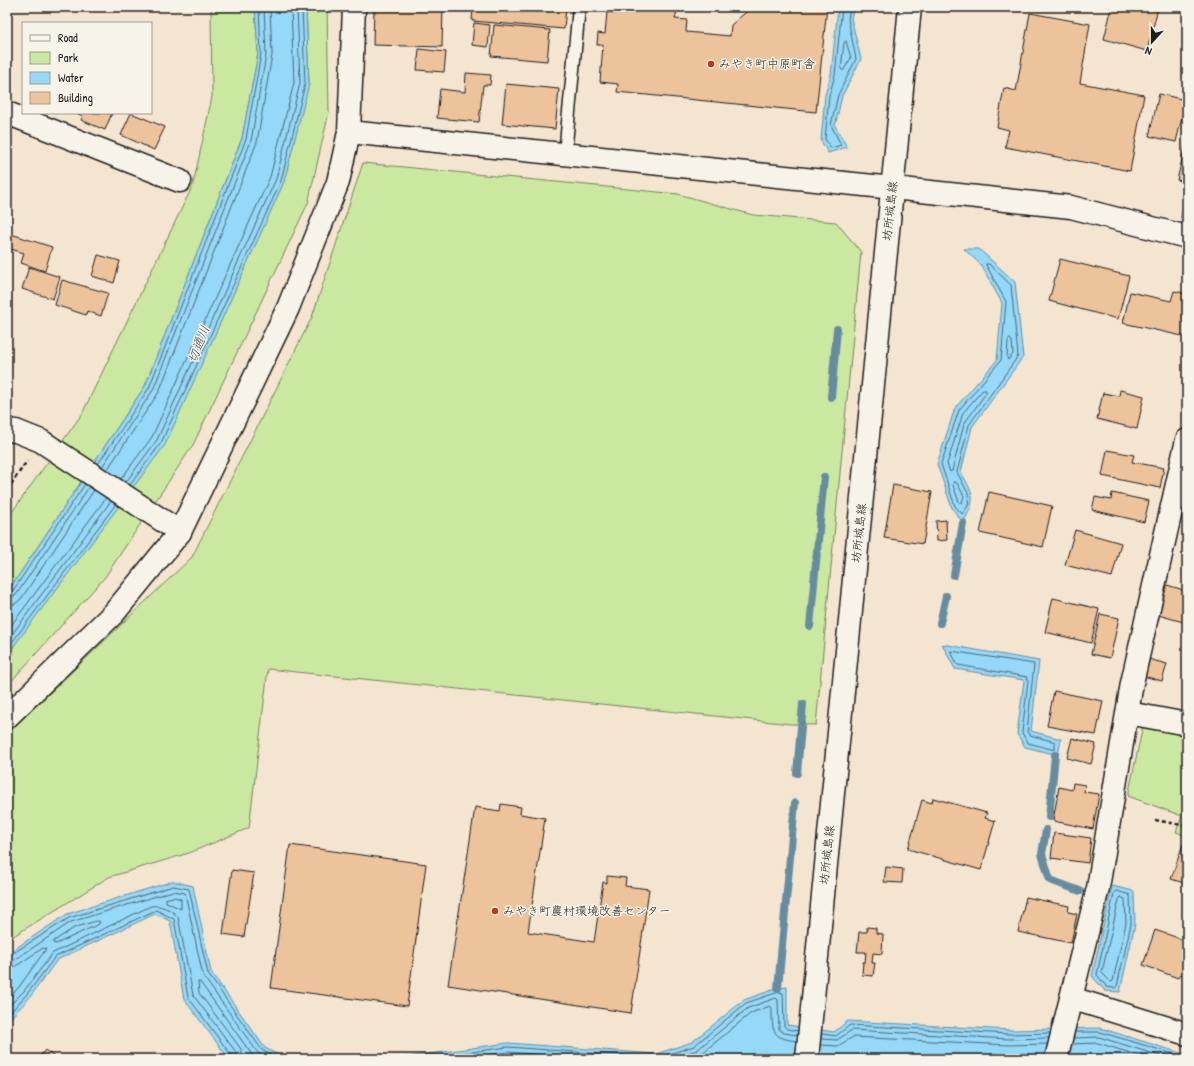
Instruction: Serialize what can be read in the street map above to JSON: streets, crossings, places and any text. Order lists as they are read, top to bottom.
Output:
{
  "streets": {
    "street": ["坊所城島線"]
  },
  "water": ["切通川"],
  "places": ["みやき町中原町舎", "みやき町農村環境改善センター"],
  "legend": [
    "Road",
    "Park",
    "Water",
    "Building"
  ],
  "north": "bottom"
}
